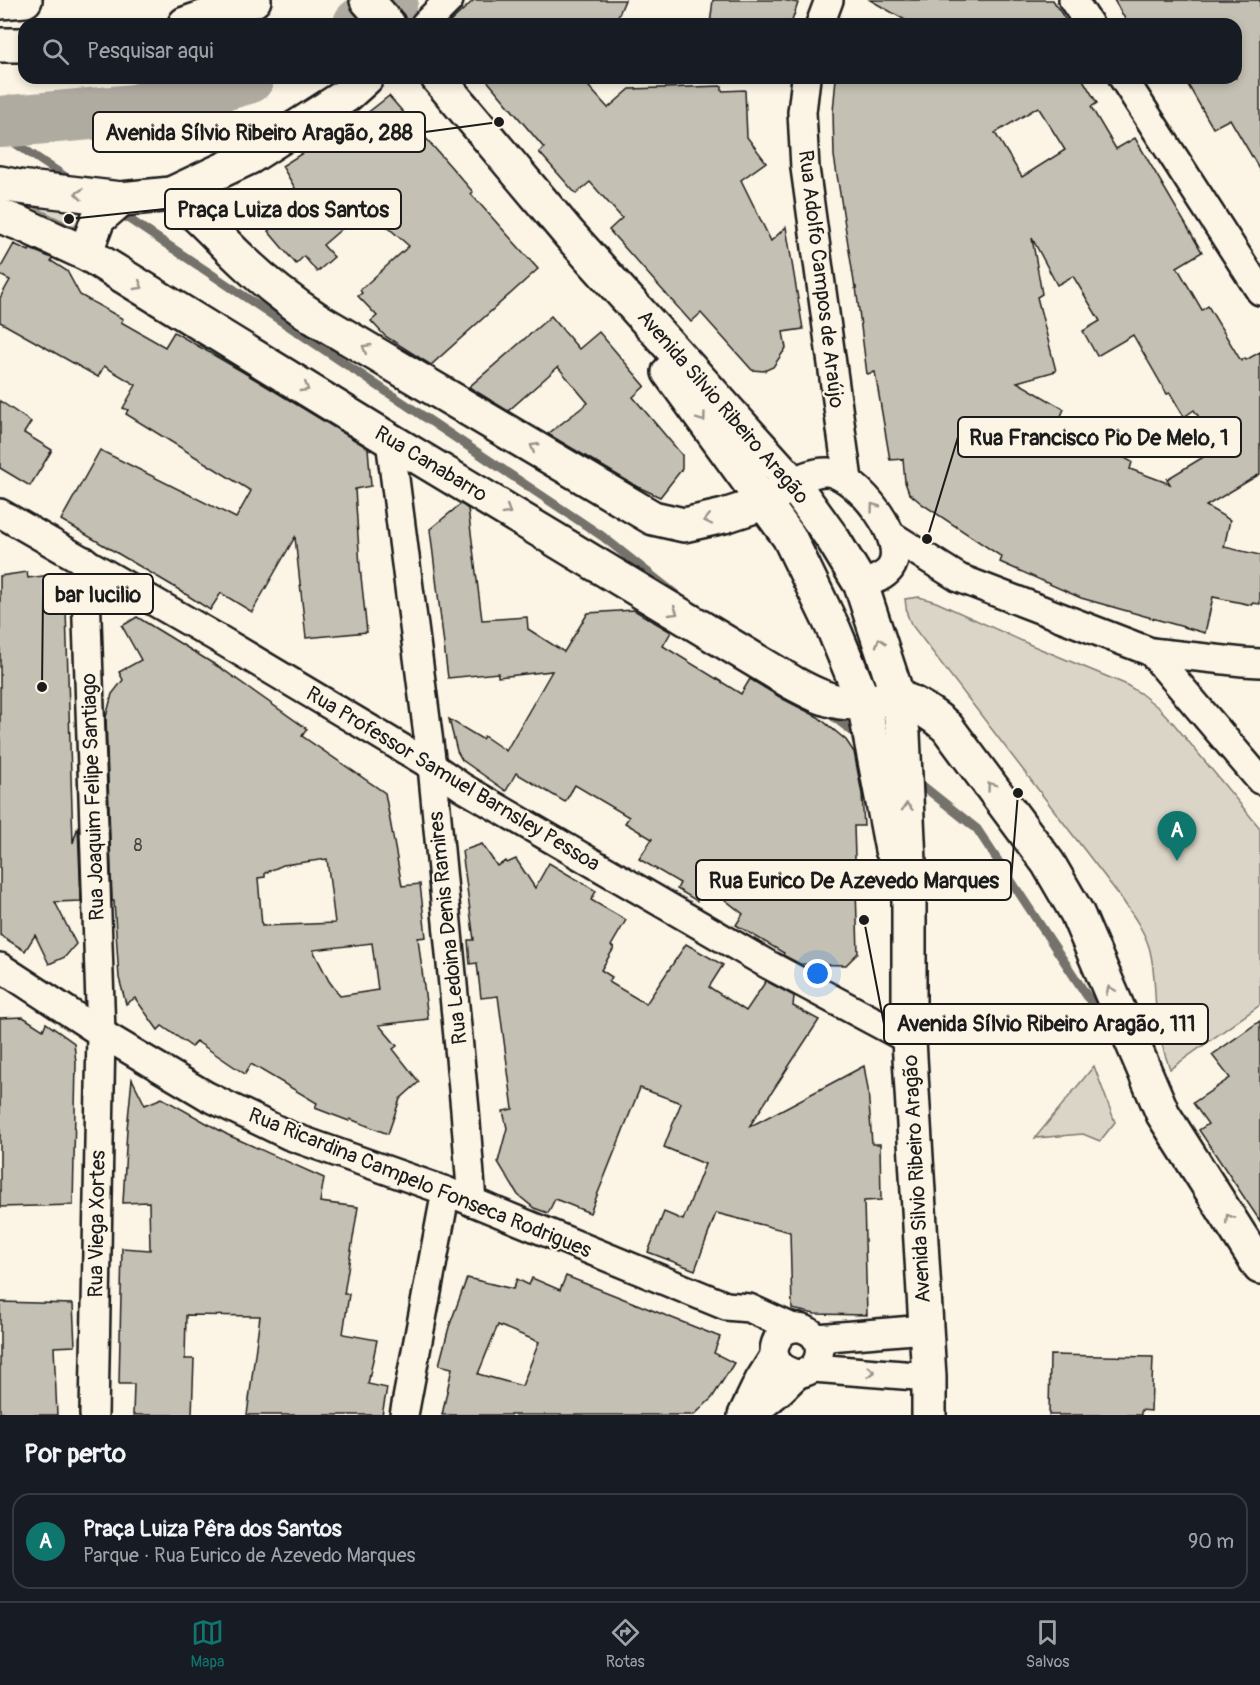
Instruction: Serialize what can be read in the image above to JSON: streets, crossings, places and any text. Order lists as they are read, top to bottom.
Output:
{
  "streets": {
    "street": [
      "Rua Adolfo Campos de Araújo",
      "Avenida Silvio Ribeiro Aragão",
      "Rua Canabarro",
      "Rua Professor Samuel Barnsley Pessoa",
      "Rua Joaquim Felipe Santiago",
      "Rua Ledoina Denis Ramires",
      "Rua Ricardina Campelo Fonseca Rodrigues",
      "Rua Viega Xortes"
    ]
  },
  "crossings": [
    ["Avenida Silvio Ribeiro Aragão", "Rua Canabarro"],
    ["Avenida Silvio Ribeiro Aragão", "Rua Professor Samuel Barnsley Pessoa"],
    ["Avenida Silvio Ribeiro Aragão", "Rua Ricardina Campelo Fonseca Rodrigues"],
    ["Rua Canabarro", "Rua Ledoina Denis Ramires"],
    ["Rua Professor Samuel Barnsley Pessoa", "Rua Joaquim Felipe Santiago"],
    ["Rua Professor Samuel Barnsley Pessoa", "Rua Ledoina Denis Ramires"],
    ["Rua Joaquim Felipe Santiago", "Rua Ricardina Campelo Fonseca Rodrigues"],
    ["Rua Joaquim Felipe Santiago", "Rua Viega Xortes"],
    ["Rua Ledoina Denis Ramires", "Rua Ricardina Campelo Fonseca Rodrigues"],
    ["Rua Ricardina Campelo Fonseca Rodrigues", "Rua Viega Xortes"]
  ],
  "places": [
    "Avenida Sílvio Ribeiro Aragão, 288",
    "Praça Luiza dos Santos",
    "Rua Francisco Pio De Melo, 1",
    "bar lucilio",
    "Rua Eurico De Azevedo Marques",
    "Avenida Sílvio Ribeiro Aragão, 111"
  ],
  "house_numbers": ["8"],
  "page": {
    "search": "Pesquisar aqui",
    "pins": "A",
    "heading": "Por perto",
    "list": [
      {
        "mark": "A",
        "name": "Praça Luiza Pêra dos Santos",
        "note": "Parque · Rua Eurico de Azevedo Marques",
        "value": "90 m"
      }
    ],
    "nav": ["Mapa", "Rotas", "Salvos"]
  }
}
